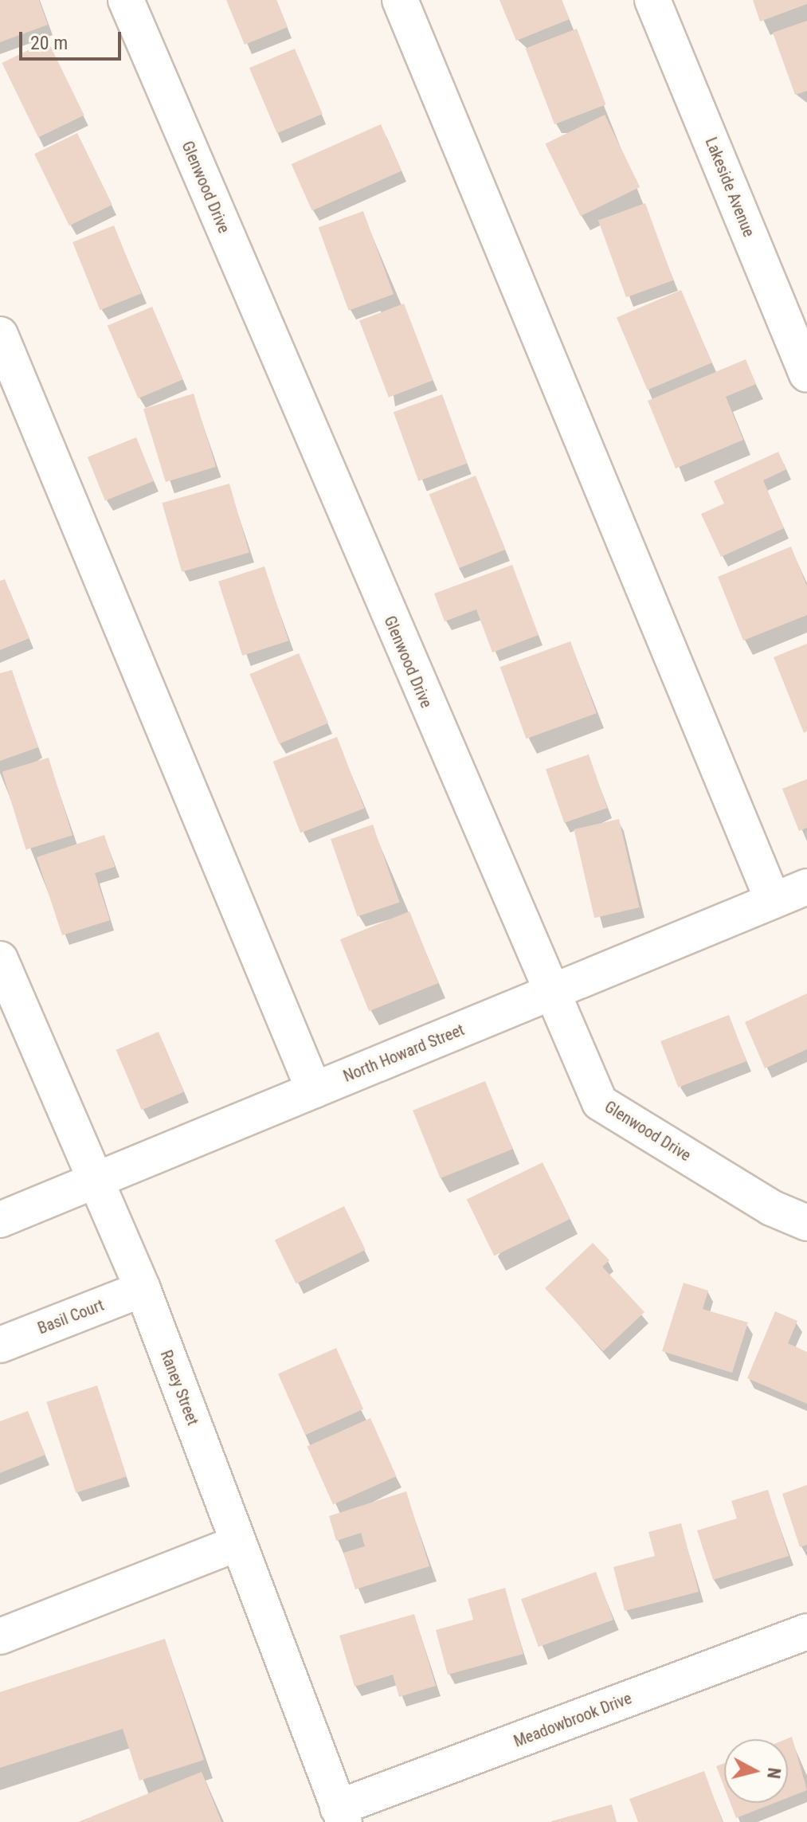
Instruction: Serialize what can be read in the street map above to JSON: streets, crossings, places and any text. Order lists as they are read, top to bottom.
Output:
{
  "streets": {
    "street": [
      "Glenwood Drive",
      "Lakeside Avenue",
      "North Howard Street",
      "Basil Court",
      "Raney Street",
      "Meadowbrook Drive"
    ]
  },
  "crossings": [
    ["Glenwood Drive", "North Howard Street"],
    ["North Howard Street", "Raney Street"],
    ["Basil Court", "Raney Street"],
    ["Raney Street", "Meadowbrook Drive"]
  ],
  "scale_bar": "20 m",
  "north": "right"
}
